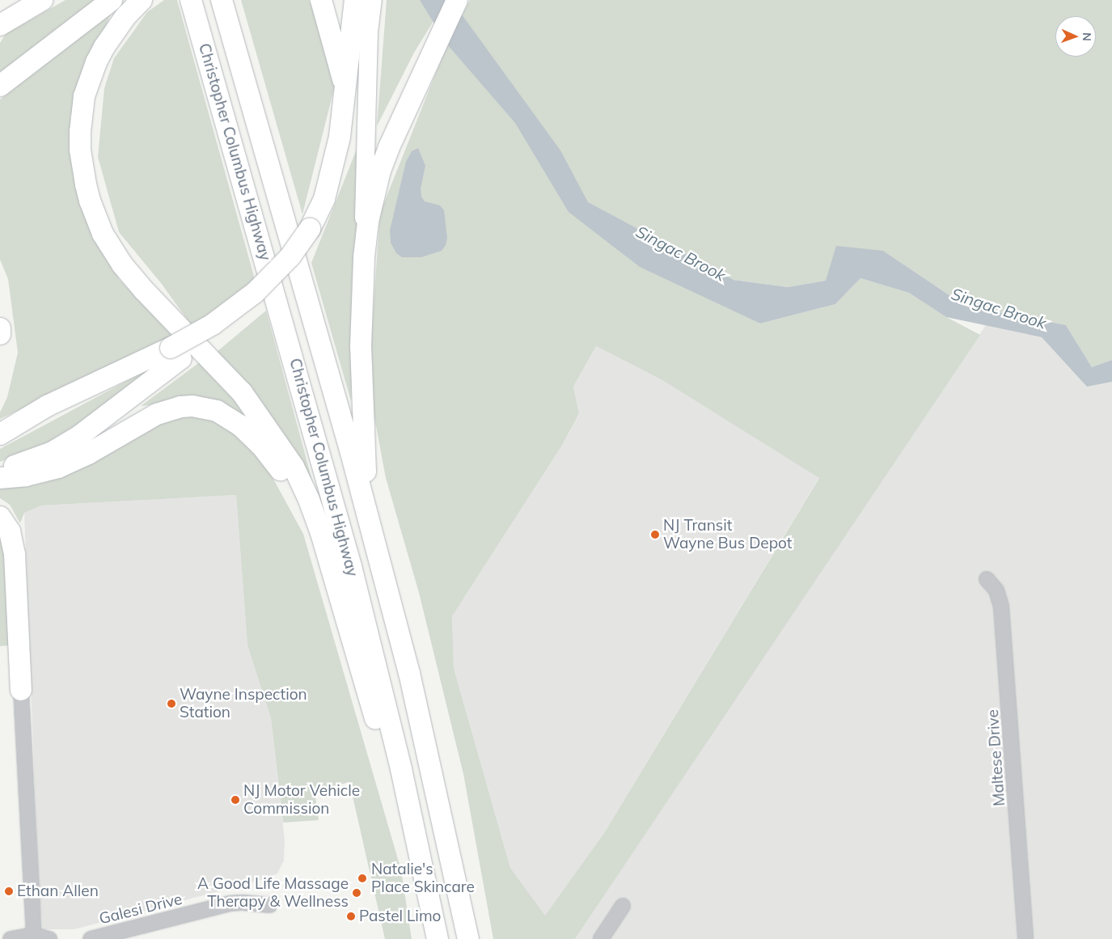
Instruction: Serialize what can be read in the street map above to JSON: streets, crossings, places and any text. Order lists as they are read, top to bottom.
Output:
{
  "streets": {
    "highway": ["Christopher Columbus Highway"],
    "street": ["Maltese Drive", "Galesi Drive"]
  },
  "water": ["Singac Brook"],
  "places": [
    "NJ Transit Wayne Bus Depot",
    "Wayne Inspection Station",
    "NJ Motor Vehicle Commission",
    "Natalie's Place Skincare",
    "Ethan Allen",
    "A Good Life Massage Therapy & Wellness",
    "Pastel Limo"
  ],
  "north": "right"
}
